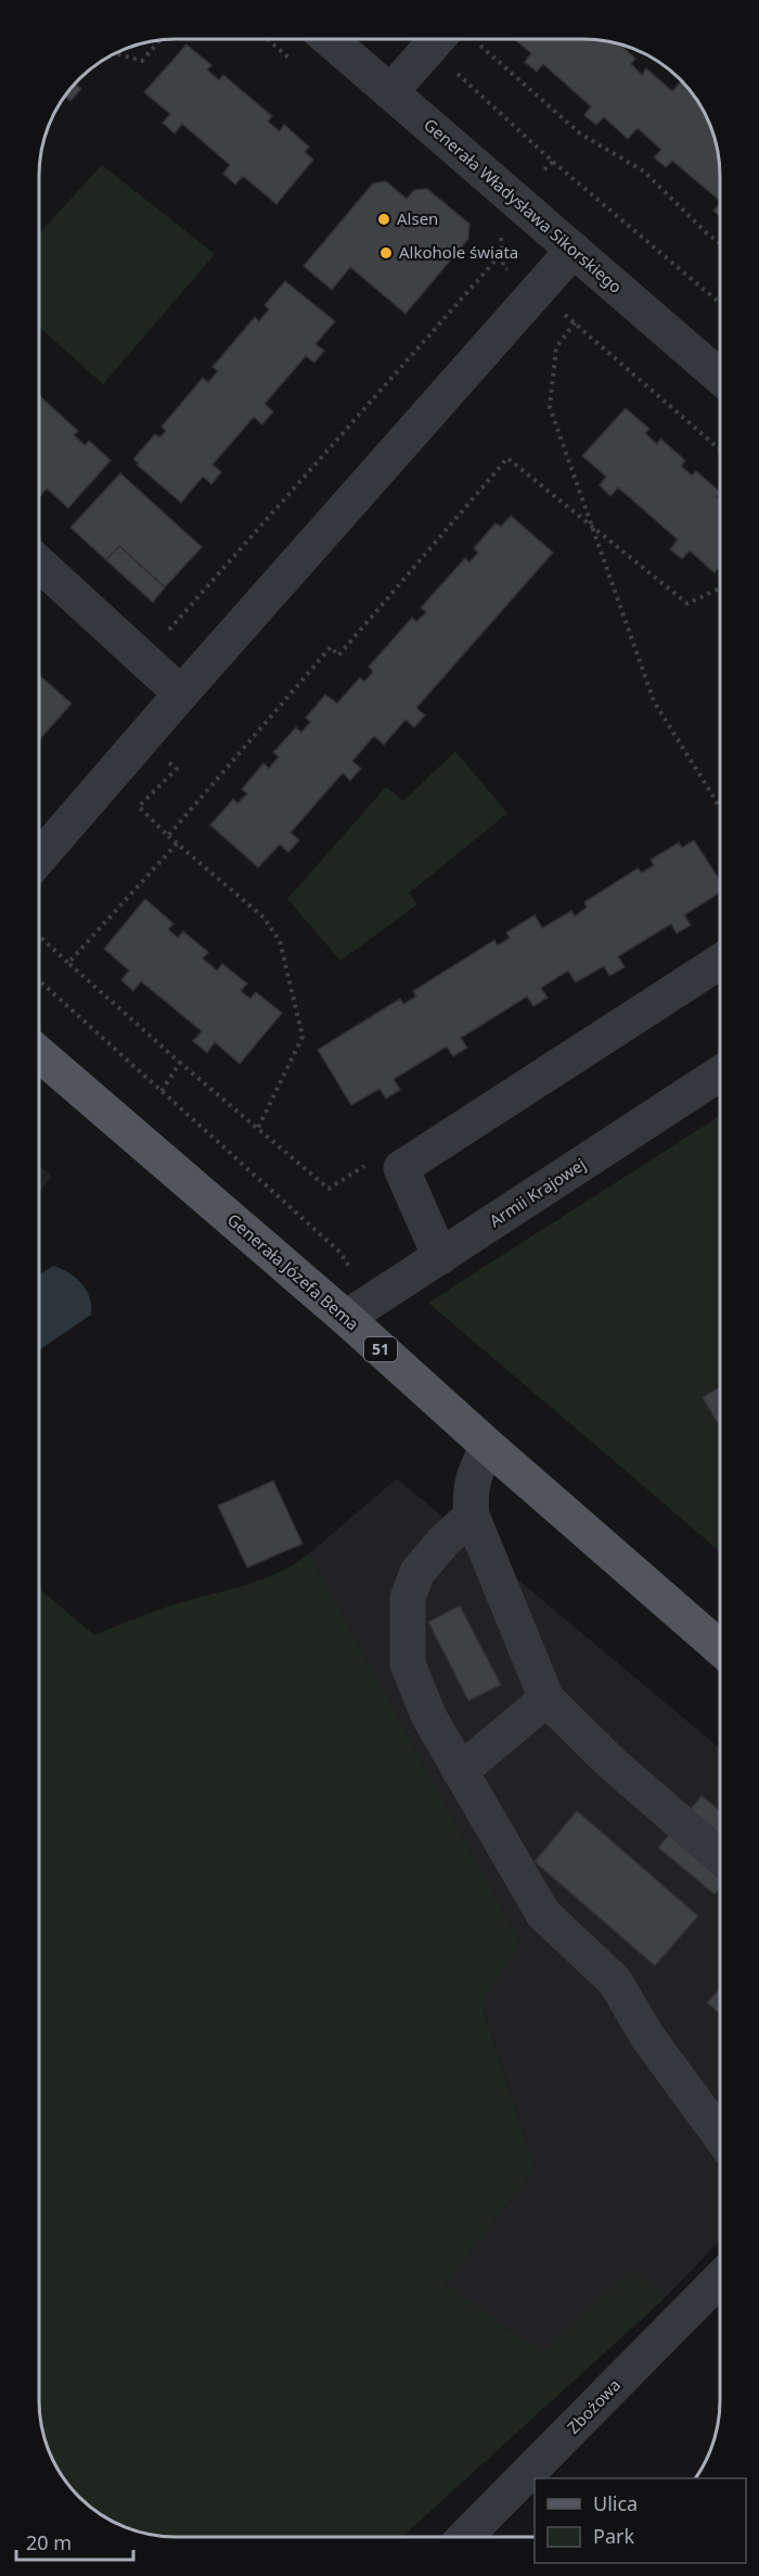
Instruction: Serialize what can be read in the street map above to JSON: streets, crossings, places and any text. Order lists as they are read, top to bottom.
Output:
{
  "streets": {
    "main road": ["Generała Józefa Bema", "51"],
    "street": ["Generała Władysława Sikorskiego", "Armii Krajowej", "Zbożowa"]
  },
  "crossings": [
    ["Armii Krajowej", "Generała Józefa Bema"]
  ],
  "places": ["Alsen", "Alkohole świata"],
  "legend": ["Ulica", "Park"],
  "scale_bar": "20 m"
}
